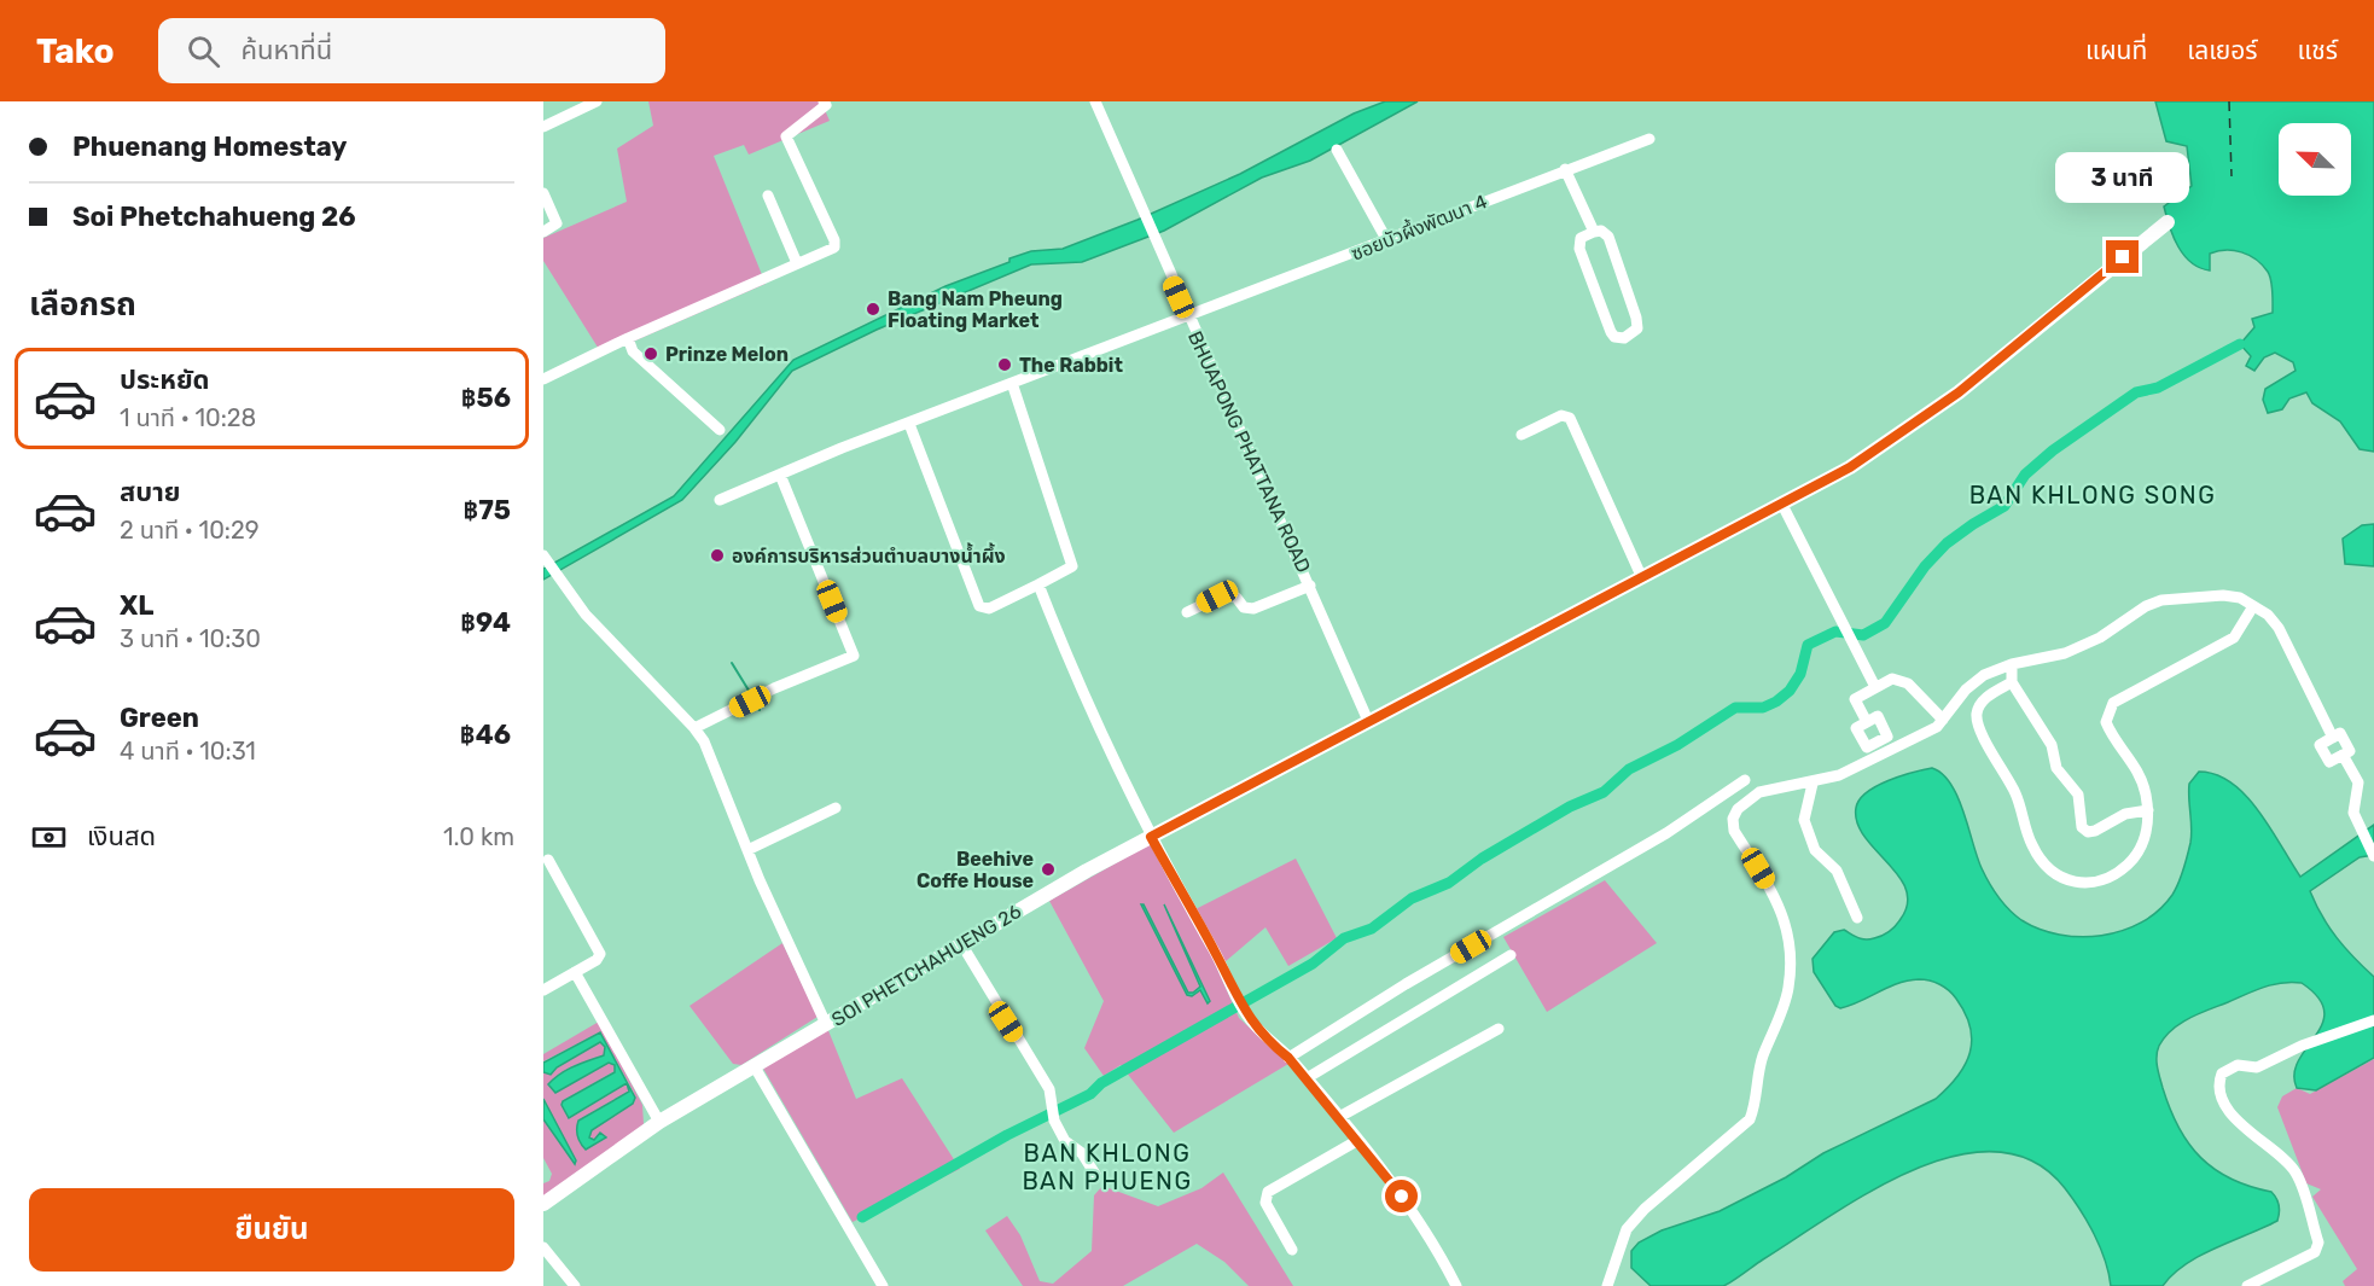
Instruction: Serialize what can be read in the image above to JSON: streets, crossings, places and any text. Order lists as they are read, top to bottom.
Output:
{
  "streets": {
    "street": ["ซอยบัวผึ้งพัฒนา 4", "BHUAPONG PHATTANA ROAD", "SOI PHETCHAHUENG 26"]
  },
  "crossings": [
    ["ซอยบัวผึ้งพัฒนา 4", "BHUAPONG PHATTANA ROAD"],
    ["BHUAPONG PHATTANA ROAD", "SOI PHETCHAHUENG 26"]
  ],
  "districts": ["BAN KHLONG SONG", "BAN KHLONG BAN PHUENG"],
  "places": [
    "Bang Nam Pheung Floating Market",
    "Prinze Melon",
    "The Rabbit",
    "องค์การบริหารส่วนตำบลบางน้ำผึ้ง",
    "Beehive Coffe House"
  ],
  "north": "top left",
  "page": {
    "header": "Tako",
    "search": "ค้นหาที่นี่",
    "nav": ["แผนที่", "เลเยอร์", "แชร์"],
    "banner": ["Phuenang Homestay", "Soi Phetchahueng 26"],
    "bubble": "3 นาที",
    "heading": "เลือกรถ",
    "list": [
      {
        "name": "ประหยัด",
        "note": "1 นาที · 10:28",
        "value": "฿56"
      },
      {
        "name": "สบาย",
        "note": "2 นาที · 10:29",
        "value": "฿75"
      },
      {
        "name": "XL",
        "note": "3 นาที · 10:30",
        "value": "฿94"
      },
      {
        "name": "Green",
        "note": "4 นาที · 10:31",
        "value": "฿46"
      }
    ],
    "pay": ["เงินสด", "1.0 km"],
    "buttons": "ยืนยัน"
  }
}
